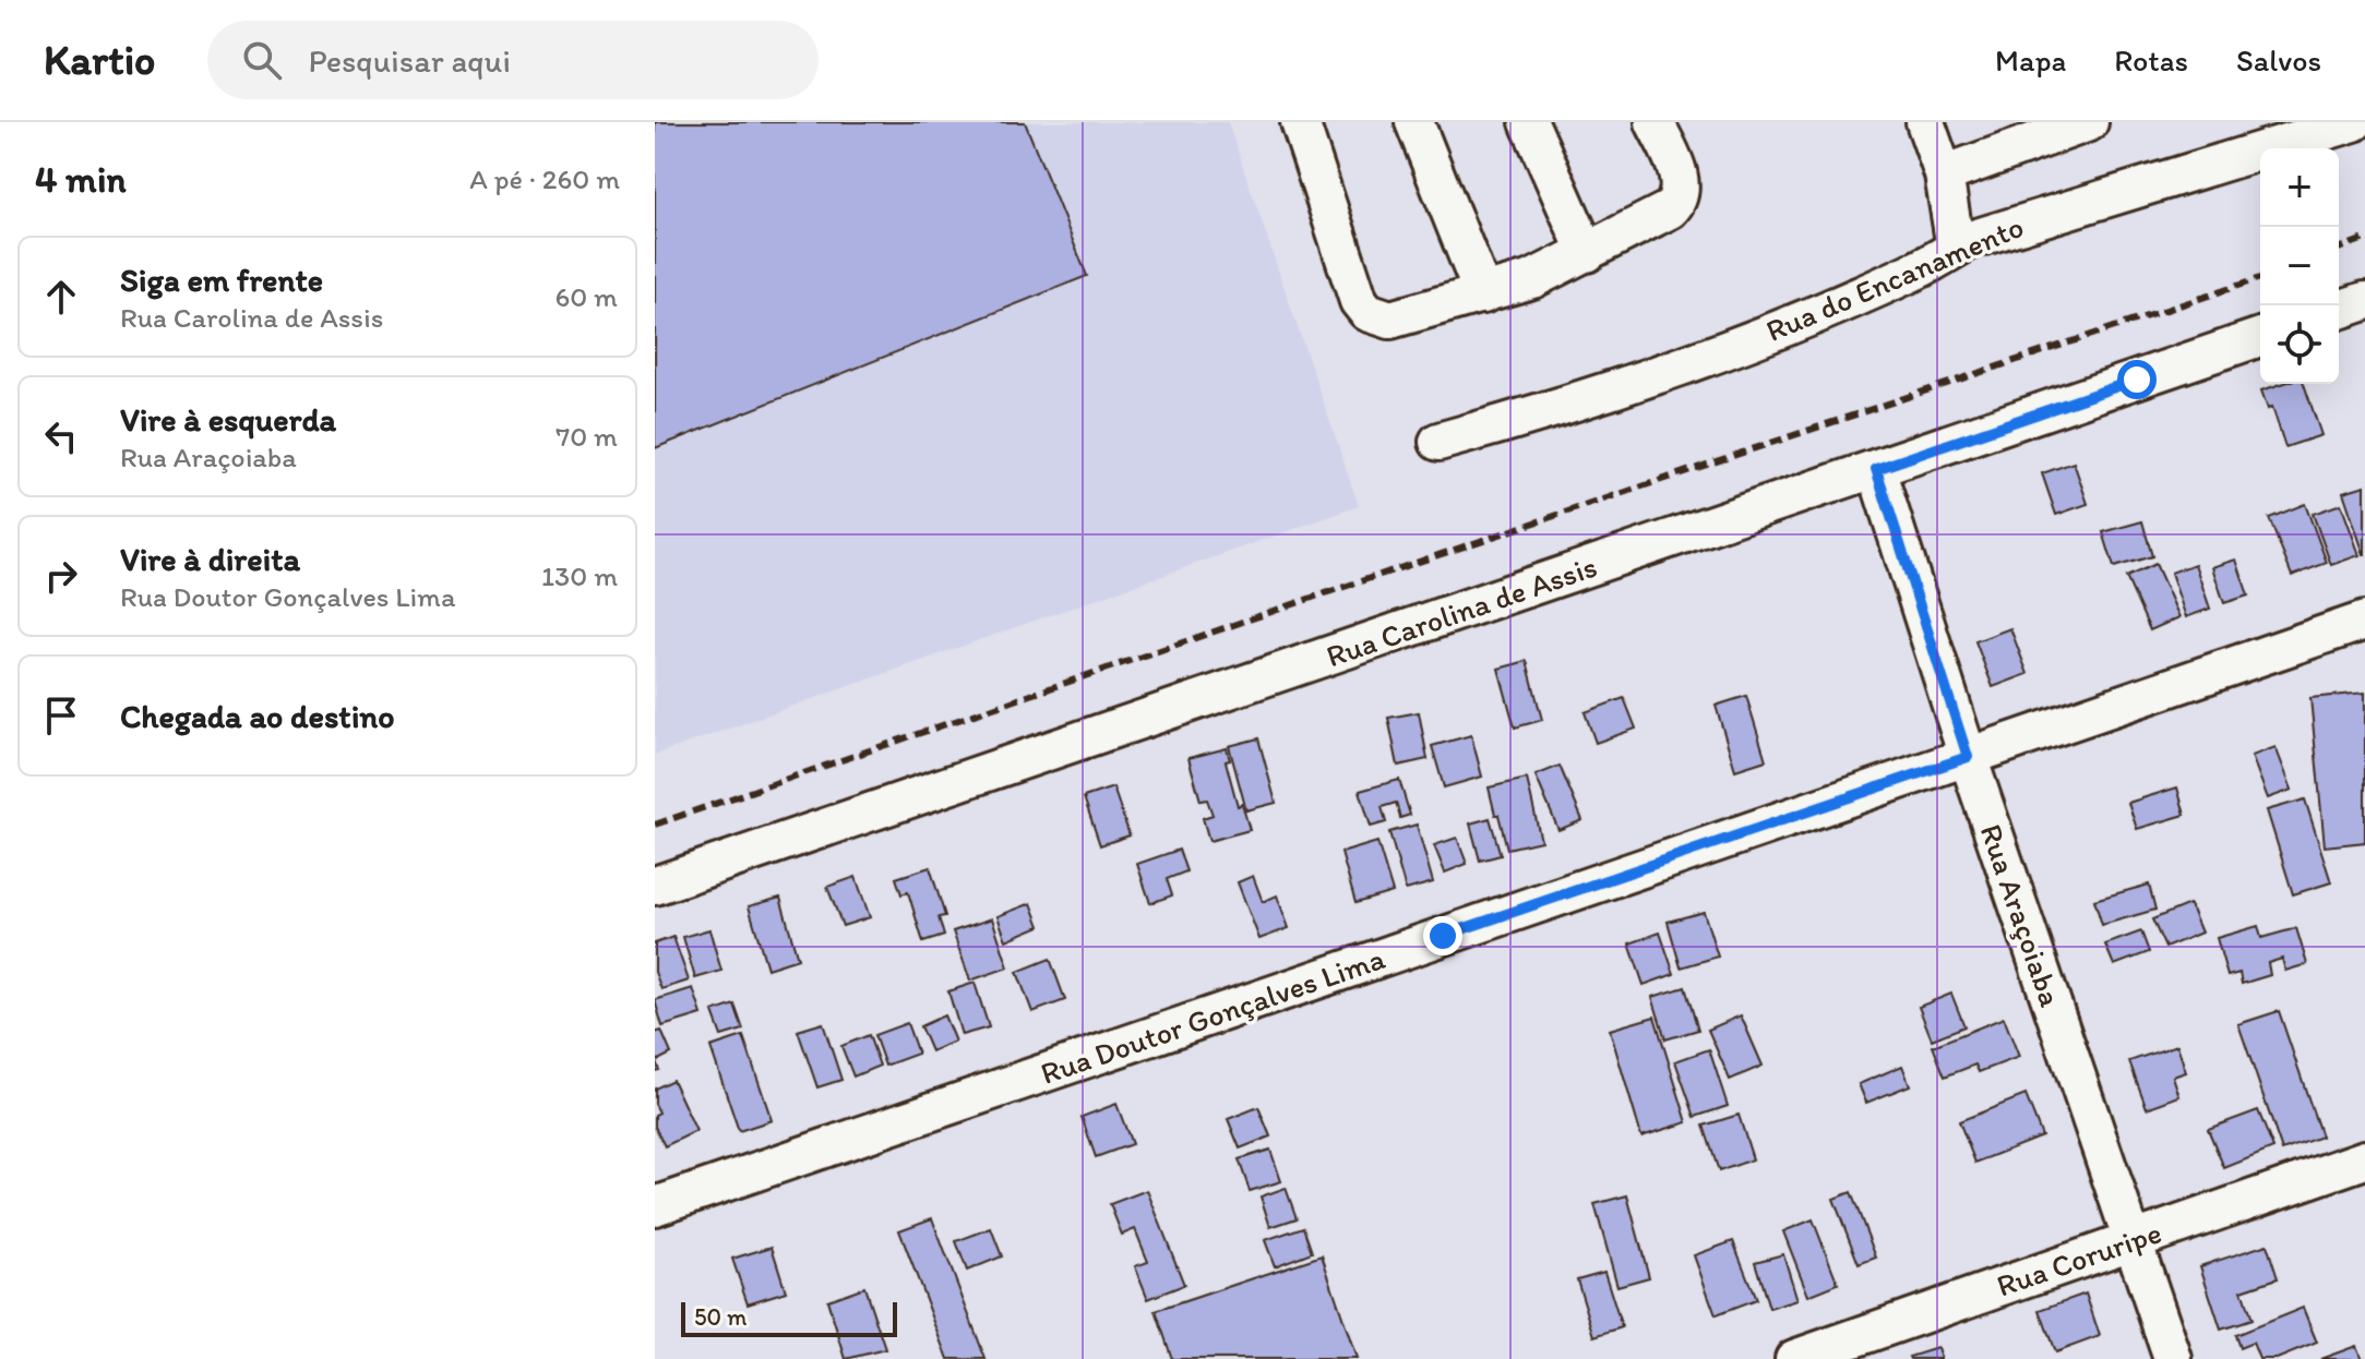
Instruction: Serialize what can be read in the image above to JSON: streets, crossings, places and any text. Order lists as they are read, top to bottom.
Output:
{
  "streets": {
    "street": [
      "Rua do Encanamento",
      "Rua Carolina de Assis",
      "Rua Araçoiaba",
      "Rua Doutor Gonçalves Lima",
      "Rua Coruripe"
    ]
  },
  "crossings": [
    ["Rua Carolina de Assis", "Rua Araçoiaba"],
    ["Rua Araçoiaba", "Rua Doutor Gonçalves Lima"],
    ["Rua Araçoiaba", "Rua Coruripe"]
  ],
  "scale_bar": "50 m",
  "page": {
    "header": "Kartio",
    "search": "Pesquisar aqui",
    "nav": ["Mapa", "Rotas", "Salvos"],
    "heading": ["4 min", "A pé · 260 m"],
    "map_buttons": ["+", "−"],
    "list": [
      ["Siga em frente", "Rua Carolina de Assis", "60 m"],
      ["Vire à esquerda", "Rua Araçoiaba", "70 m"],
      ["Vire à direita", "Rua Doutor Gonçalves Lima", "130 m"],
      "Chegada ao destino"
    ],
    "scale": "50 m"
  }
}
